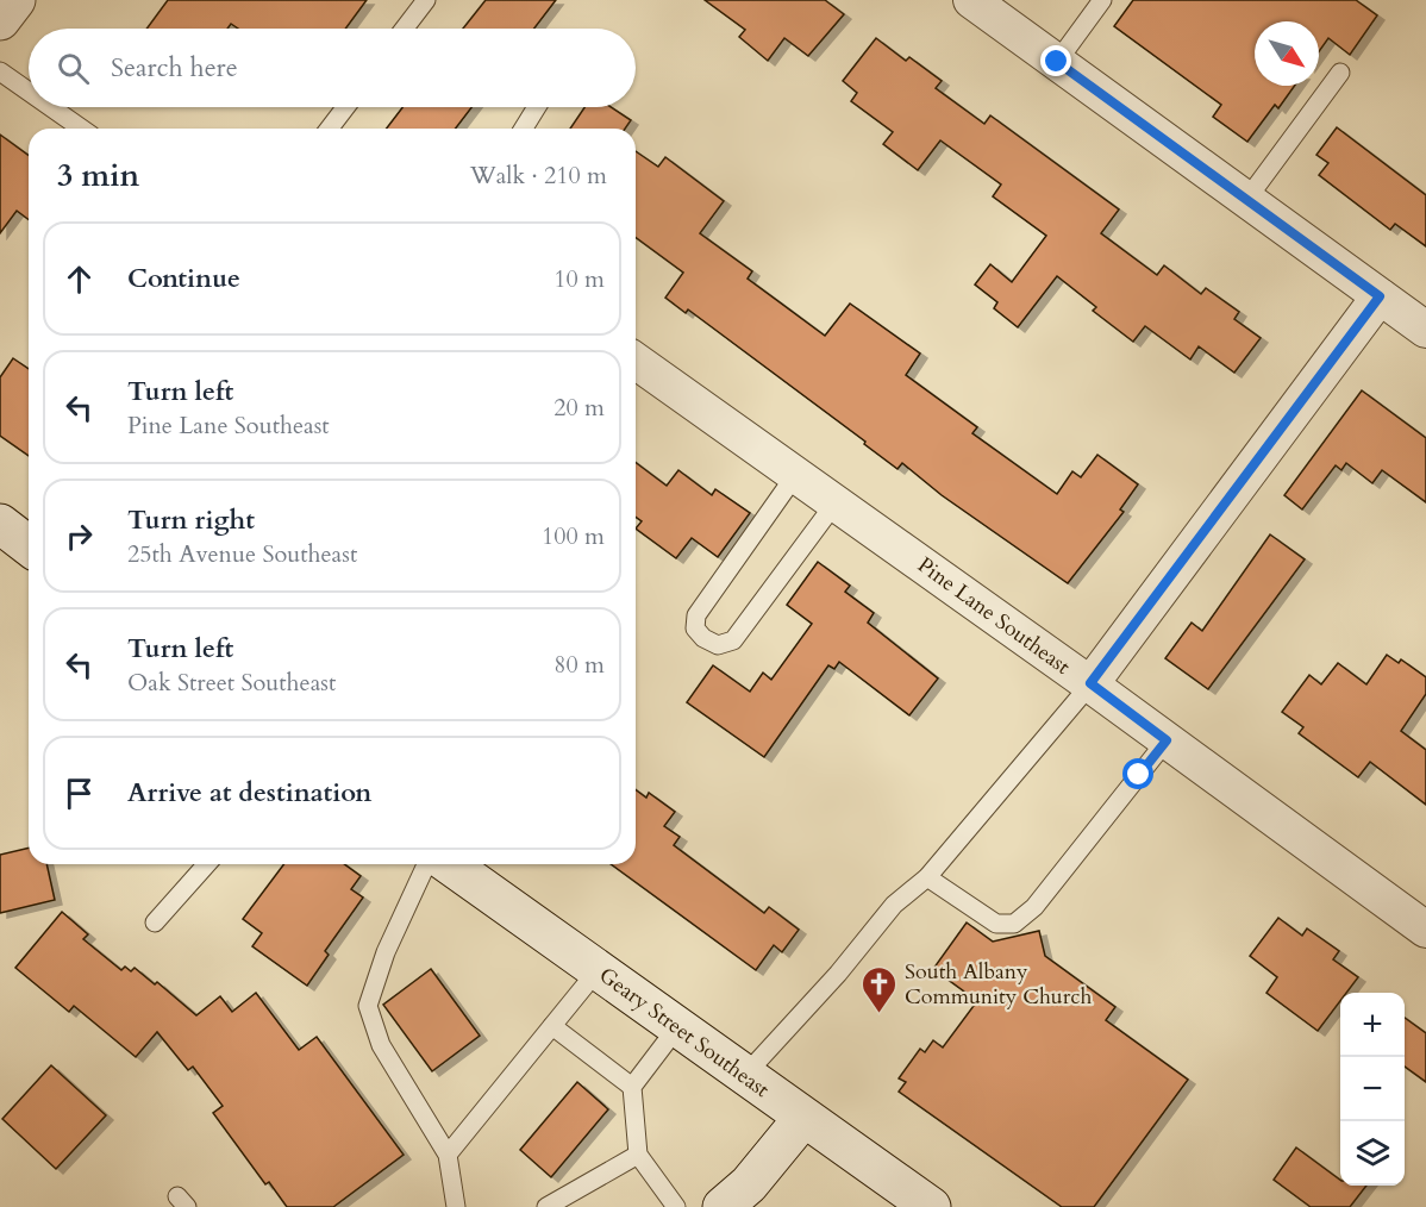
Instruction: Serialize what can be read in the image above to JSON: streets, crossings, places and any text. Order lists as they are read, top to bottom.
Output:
{
  "streets": {
    "main road": ["Geary Street Southeast"],
    "street": ["Pine Lane Southeast"]
  },
  "places": {
    "church": ["South Albany Community Church"]
  },
  "north": "bottom right",
  "page": {
    "search": "Search here",
    "heading": ["3 min", "Walk · 210 m"],
    "list": [
      ["Continue", "10 m"],
      ["Turn left", "Pine Lane Southeast", "20 m"],
      ["Turn right", "25th Avenue Southeast", "100 m"],
      ["Turn left", "Oak Street Southeast", "80 m"],
      "Arrive at destination"
    ],
    "map_buttons": ["+", "−"]
  }
}
